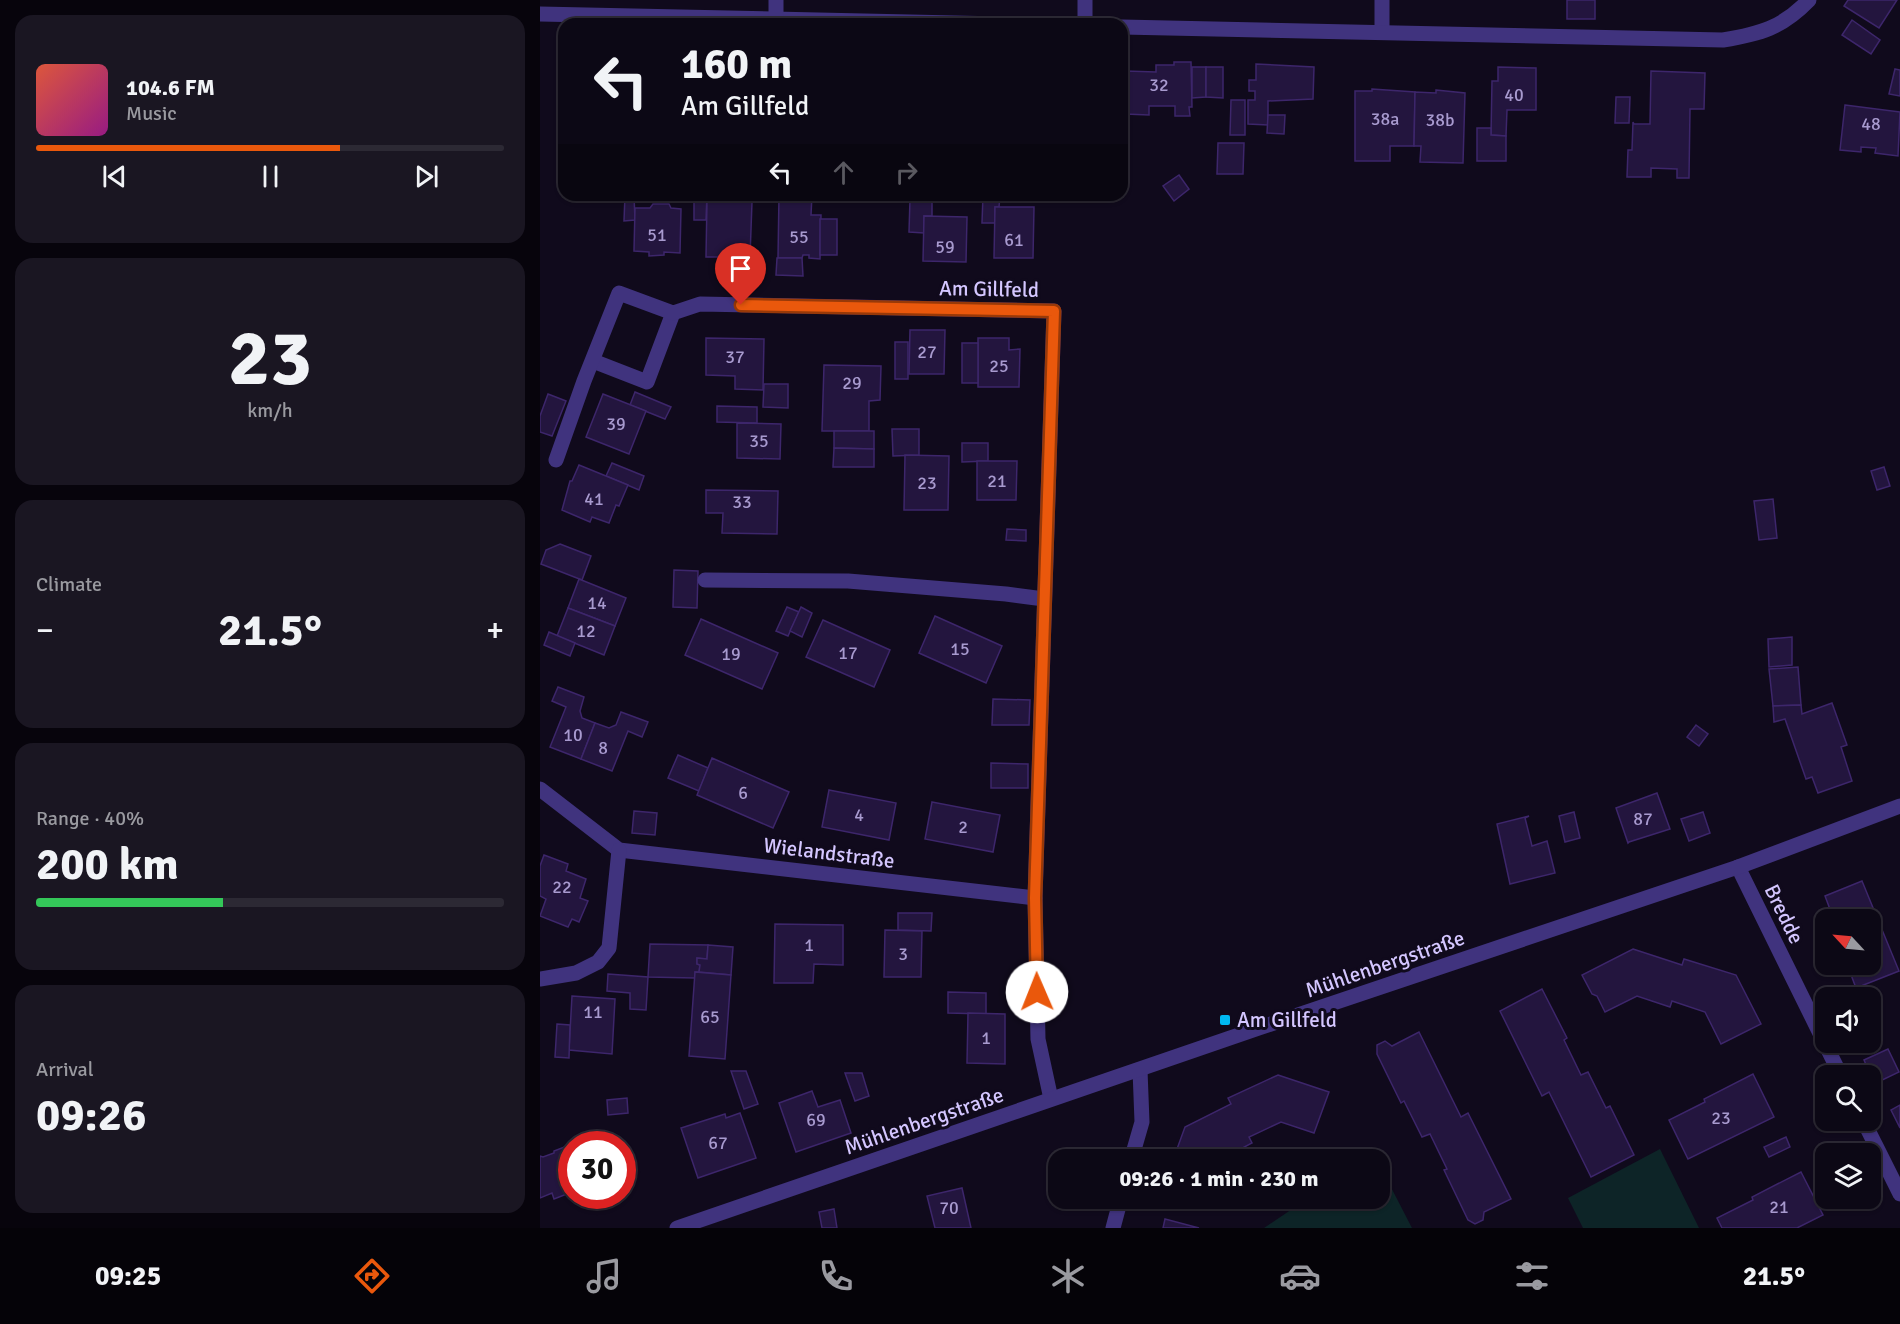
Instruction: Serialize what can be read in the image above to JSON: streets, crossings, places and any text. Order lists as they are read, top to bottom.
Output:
{
  "streets": {
    "street": [
      "Am Gillfeld",
      "Wielandstraße",
      "Bredde",
      "Mühlenbergstraße"
    ]
  },
  "crossings": [
    ["Am Gillfeld", "Wielandstraße"],
    ["Am Gillfeld", "Mühlenbergstraße"],
    ["Bredde", "Mühlenbergstraße"]
  ],
  "places": {
    "transit": ["Am Gillfeld"]
  },
  "house_numbers": [
    "32",
    "40",
    "38a",
    "38b",
    "48",
    "51",
    "55",
    "61",
    "59",
    "27",
    "37",
    "25",
    "29",
    "39",
    "35",
    "21",
    "23",
    "41",
    "33",
    "14",
    "12",
    "15",
    "17",
    "19",
    "10",
    "8",
    "6",
    "4",
    "87",
    "2",
    "22",
    "1",
    "3",
    "11",
    "65",
    "1",
    "23",
    "69",
    "67",
    "21",
    "70"
  ],
  "north": "top left",
  "page": {
    "turn": ["160 m", "Am Gillfeld"],
    "song": ["104.6 FM", "Music"],
    "tile": [
      ["23", "km/h"],
      "Climate",
      ["Range · 40%", "200 km"],
      ["Arrival", "09:26"]
    ],
    "heat": ["−", "21.5°", "+"],
    "limit": "30",
    "trip": "09:26 · 1 min · 230 m",
    "tabs": ["09:25", "21.5°"]
  }
}
